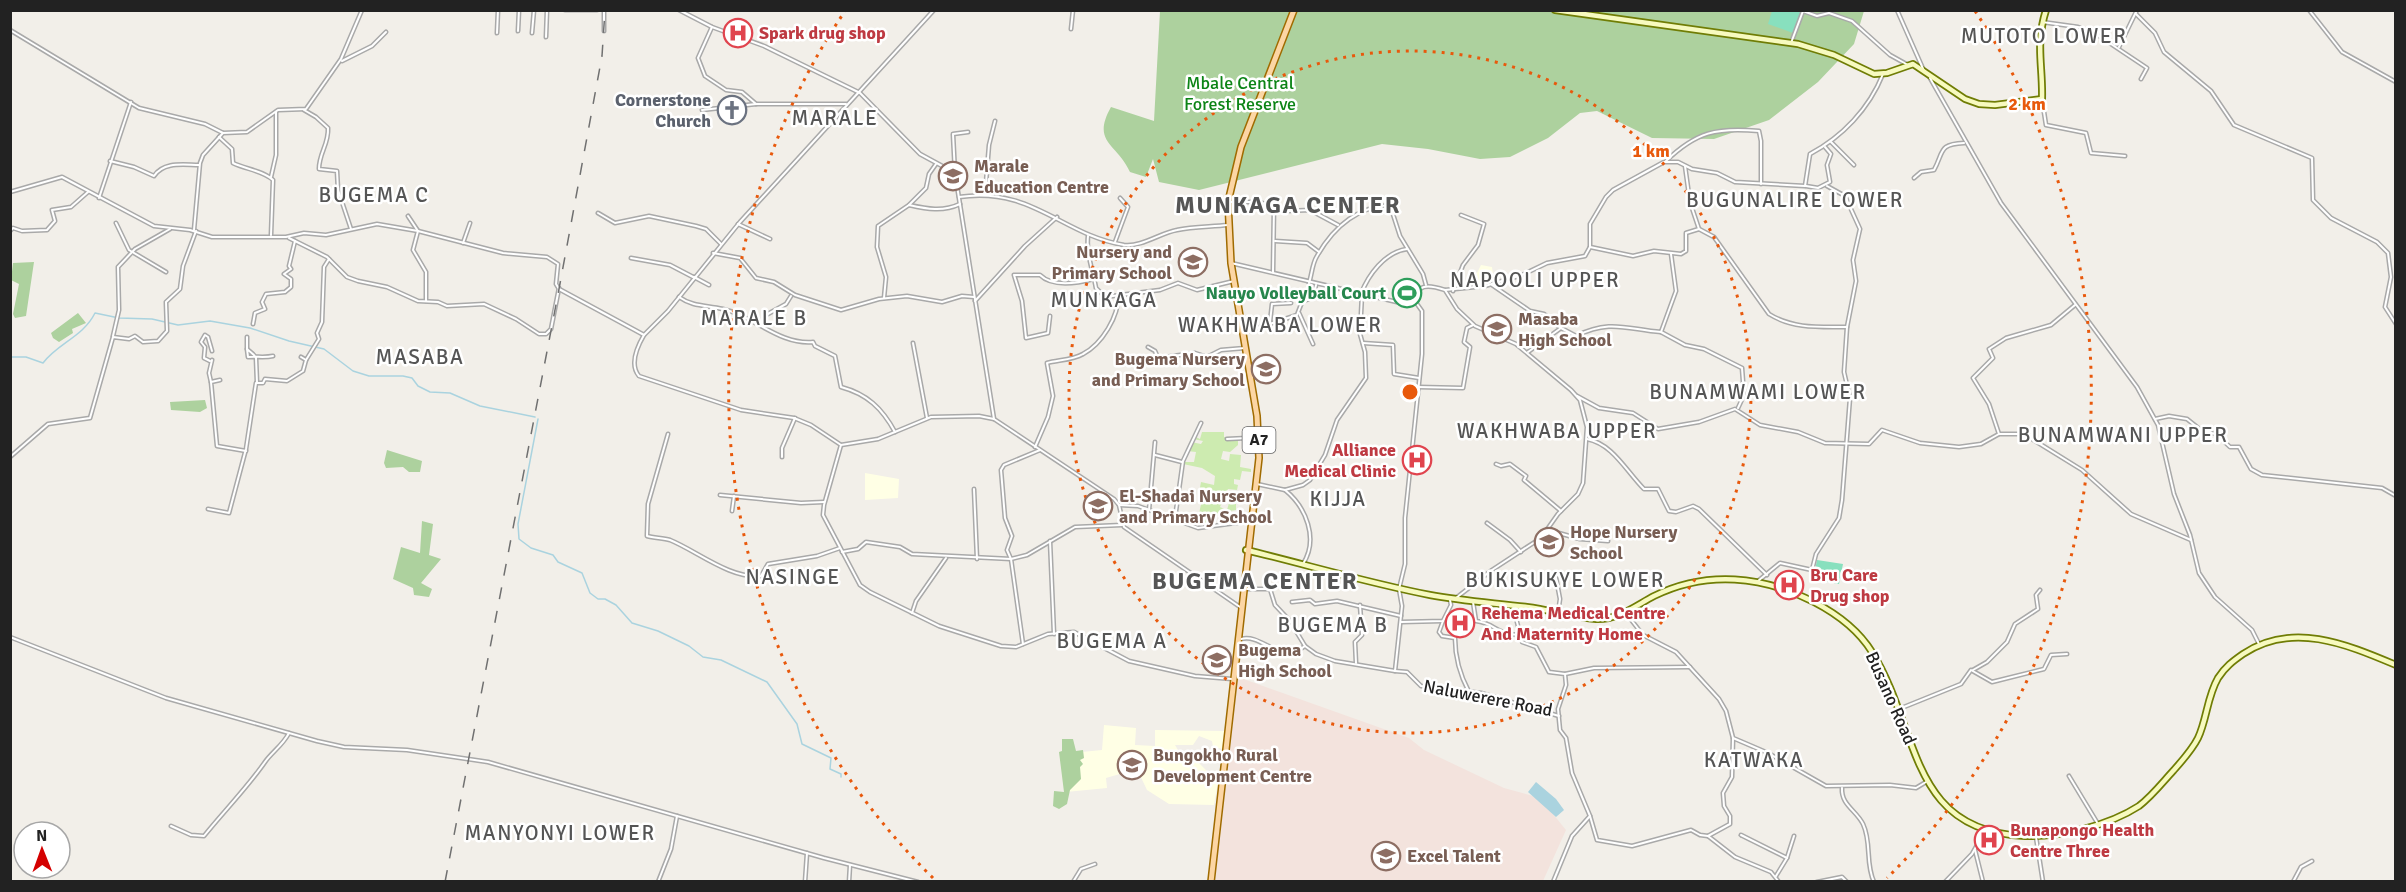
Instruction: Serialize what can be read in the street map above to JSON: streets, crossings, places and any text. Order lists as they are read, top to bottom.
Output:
{
  "streets": {
    "main road": ["A7"],
    "street": ["Naluwerere Road", "Busano Road"]
  },
  "crossings": [
    ["A7", "Busano Road"],
    ["Naluwerere Road", "Busano Road"]
  ],
  "districts": [
    "MUTOTO LOWER",
    "MARALE",
    "BUGEMA C",
    "BUGUNALIRE LOWER",
    "MUNKAGA CENTER",
    "NAPOOLI UPPER",
    "MUNKAGA",
    "MARALE B",
    "WAKHWABA LOWER",
    "MASABA",
    "BUNAMWAMI LOWER",
    "WAKHWABA UPPER",
    "BUNAMWANI UPPER",
    "KIJJA",
    "NASINGE",
    "BUKISUKYE LOWER",
    "BUGEMA CENTER",
    "BUGEMA B",
    "BUGEMA A",
    "KATWAKA",
    "MANYONYI LOWER"
  ],
  "parks": ["Mbale Central Forest Reserve"],
  "places": {
    "hospital": [
      "Spark drug shop",
      "Alliance Medical Clinic",
      "Bru Care Drug shop",
      "Rehema Medical Centre And Maternity Home",
      "Bunapongo Health Centre Three"
    ],
    "church": ["Cornerstone Church"],
    "school or university": [
      "Marale Education Centre",
      "Nursery and Primary School",
      "Masaba High School",
      "Bugema Nursery and Primary School",
      "El-Shadai Nursery and Primary School",
      "Hope Nursery School",
      "Bugema High School",
      "Bungokho Rural Development Centre",
      "Excel Talent"
    ],
    "sports": ["Nauyo Volleyball Court"]
  },
  "north": "top",
  "rings": ["2 km", "1 km"]
}
